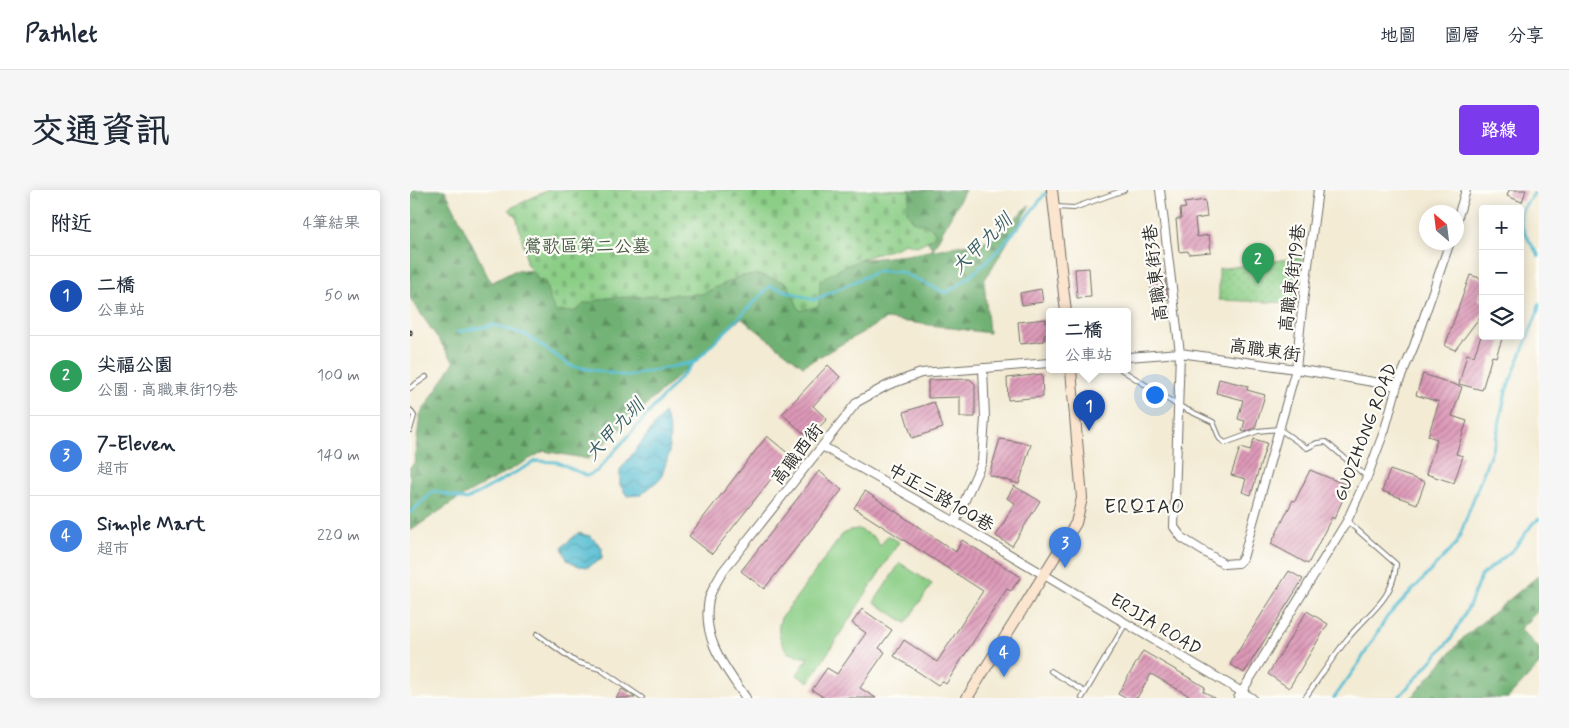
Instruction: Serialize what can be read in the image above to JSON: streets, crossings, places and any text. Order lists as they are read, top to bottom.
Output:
{
  "streets": {
    "street": [
      "高職東街3巷",
      "高職東街19巷",
      "高職東街",
      "GUOZHONG ROAD",
      "高職西街",
      "中正三路100巷",
      "ERJIA ROAD"
    ]
  },
  "crossings": [
    ["高職東街3巷", "高職東街19巷"],
    ["高職東街3巷", "高職東街"],
    ["高職東街19巷", "高職東街"],
    ["高職東街", "GUOZHONG ROAD"],
    ["GUOZHONG ROAD", "ERJIA ROAD"],
    ["高職西街", "中正三路100巷"],
    ["中正三路100巷", "ERJIA ROAD"]
  ],
  "districts": ["ERQIAO"],
  "water": ["大甲九圳"],
  "parks": ["鶯歌區第二公墓"],
  "north": "top left",
  "page": {
    "header": "Pathlet",
    "nav": ["地圖", "圖層", "分享"],
    "buttons": "路線",
    "title": "交通資訊",
    "heading": ["附近", "4筆結果"],
    "map_buttons": ["+", "−"],
    "pins": [
      "2",
      "1",
      "3",
      "4"
    ],
    "list": [
      {
        "mark": "1",
        "name": "二橋",
        "note": "公車站",
        "value": "50 m"
      },
      {
        "mark": "2",
        "name": "尖福公園",
        "note": "公園 · 高職東街19巷",
        "value": "100 m"
      },
      {
        "mark": "3",
        "name": "7-Eleven",
        "note": "超市",
        "value": "140 m"
      },
      {
        "mark": "4",
        "name": "Simple Mart",
        "note": "超市",
        "value": "220 m"
      }
    ],
    "popup": ["二橋", "公車站"]
  }
}
